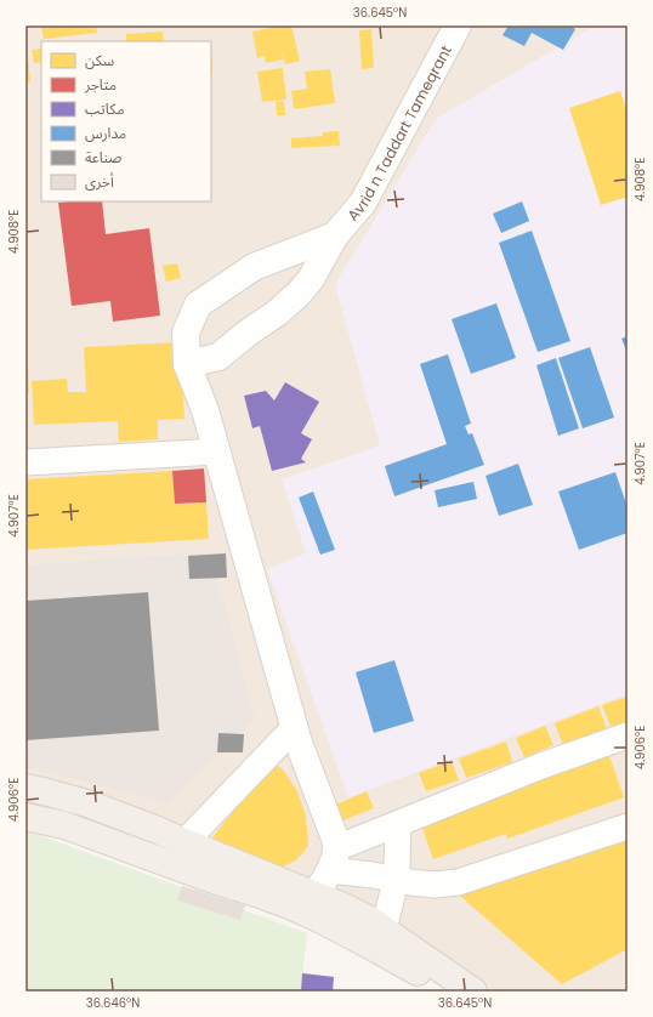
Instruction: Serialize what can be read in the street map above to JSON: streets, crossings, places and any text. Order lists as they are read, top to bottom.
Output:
{
  "streets": {
    "main road": ["Avrid n Taddart Tameqrant"]
  },
  "legend": [
    "سكن",
    "متاجر",
    "مكاتب",
    "مدارس",
    "صناعة",
    "أخرى"
  ],
  "coordinates": [
    "36.645°N",
    "4.908°E",
    "4.907°E",
    "4.906°E",
    "36.646°N"
  ]
}
